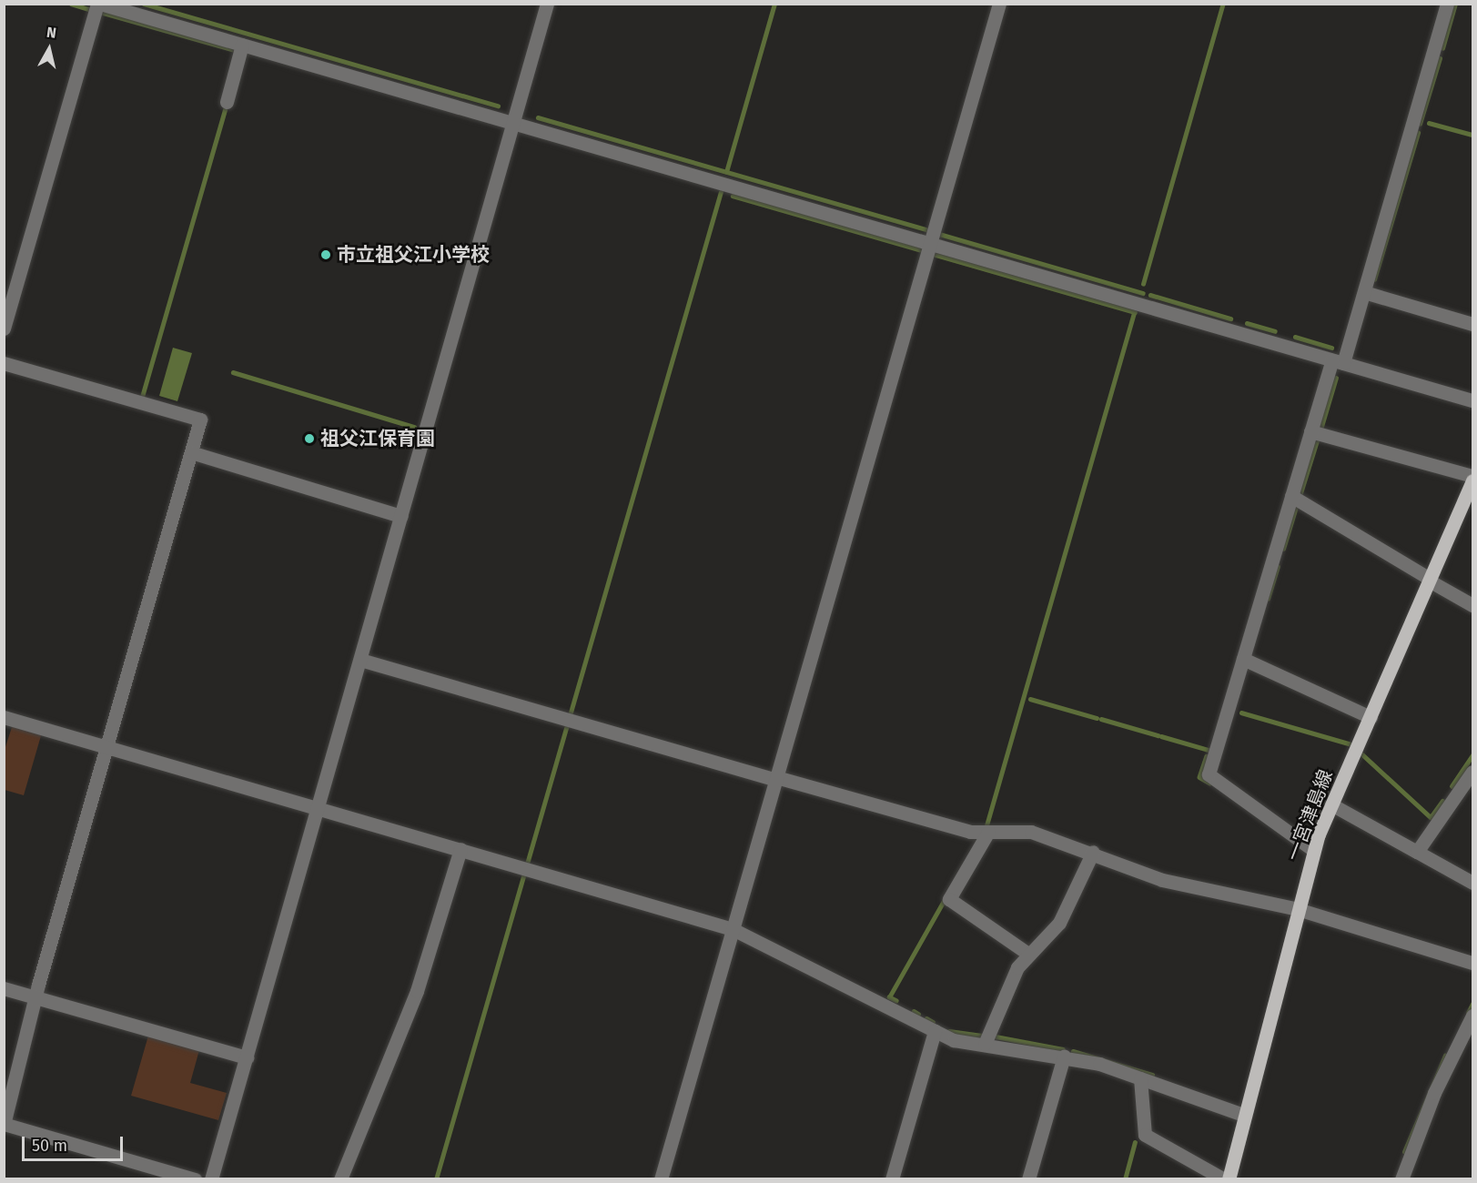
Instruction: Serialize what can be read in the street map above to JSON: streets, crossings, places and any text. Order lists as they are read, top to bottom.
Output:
{
  "streets": {
    "main road": ["一宮津島線"]
  },
  "places": ["市立祖父江小学校", "祖父江保育園"],
  "scale_bar": "50 m",
  "north": "top"
}
